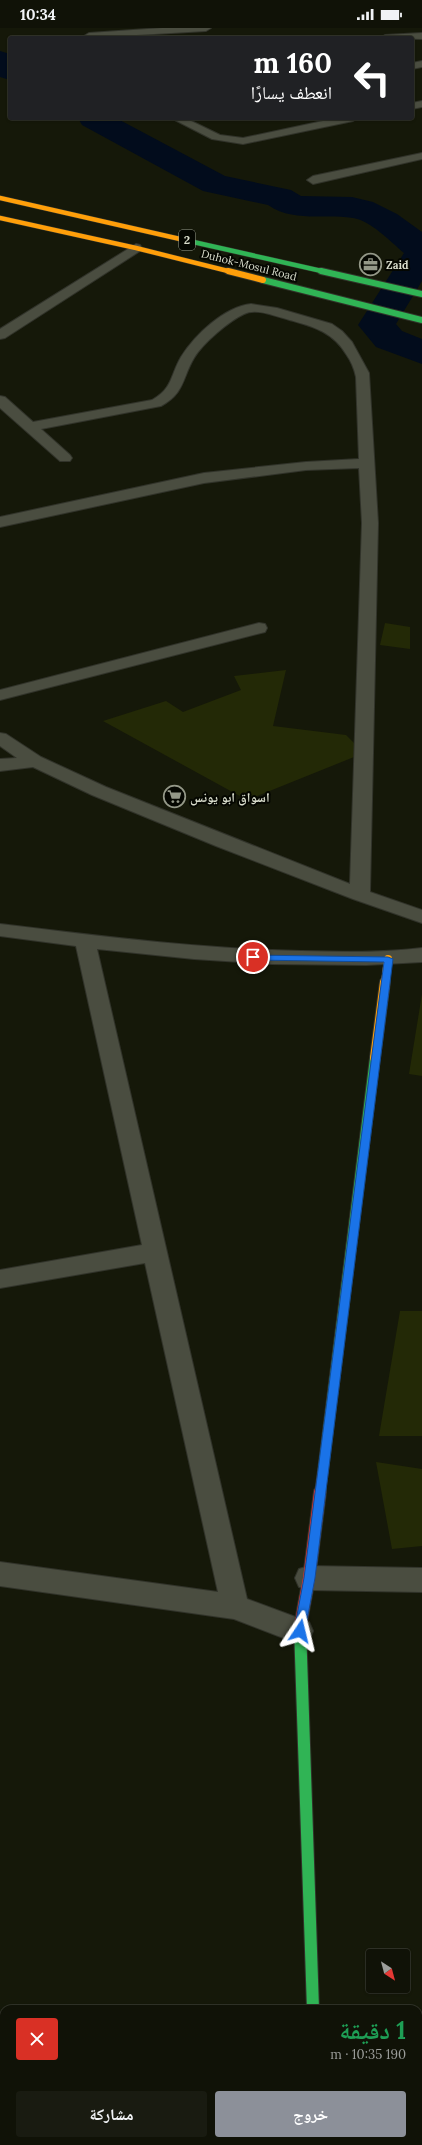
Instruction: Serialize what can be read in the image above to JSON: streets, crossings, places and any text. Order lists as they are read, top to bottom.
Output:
{
  "streets": {
    "main road": ["2", "Duhok-Mosul Road"]
  },
  "places": {
    "office": ["Zaid"],
    "supermarket": ["اسواق ابو يونس"]
  },
  "north": "bottom right",
  "page": {
    "status": "10:34",
    "turn": ["160 m", "انعطف يسارًا"],
    "heading": ["1 دقيقة", "190 m · 10:35"],
    "buttons": ["خروج", "مشاركة"]
  }
}
